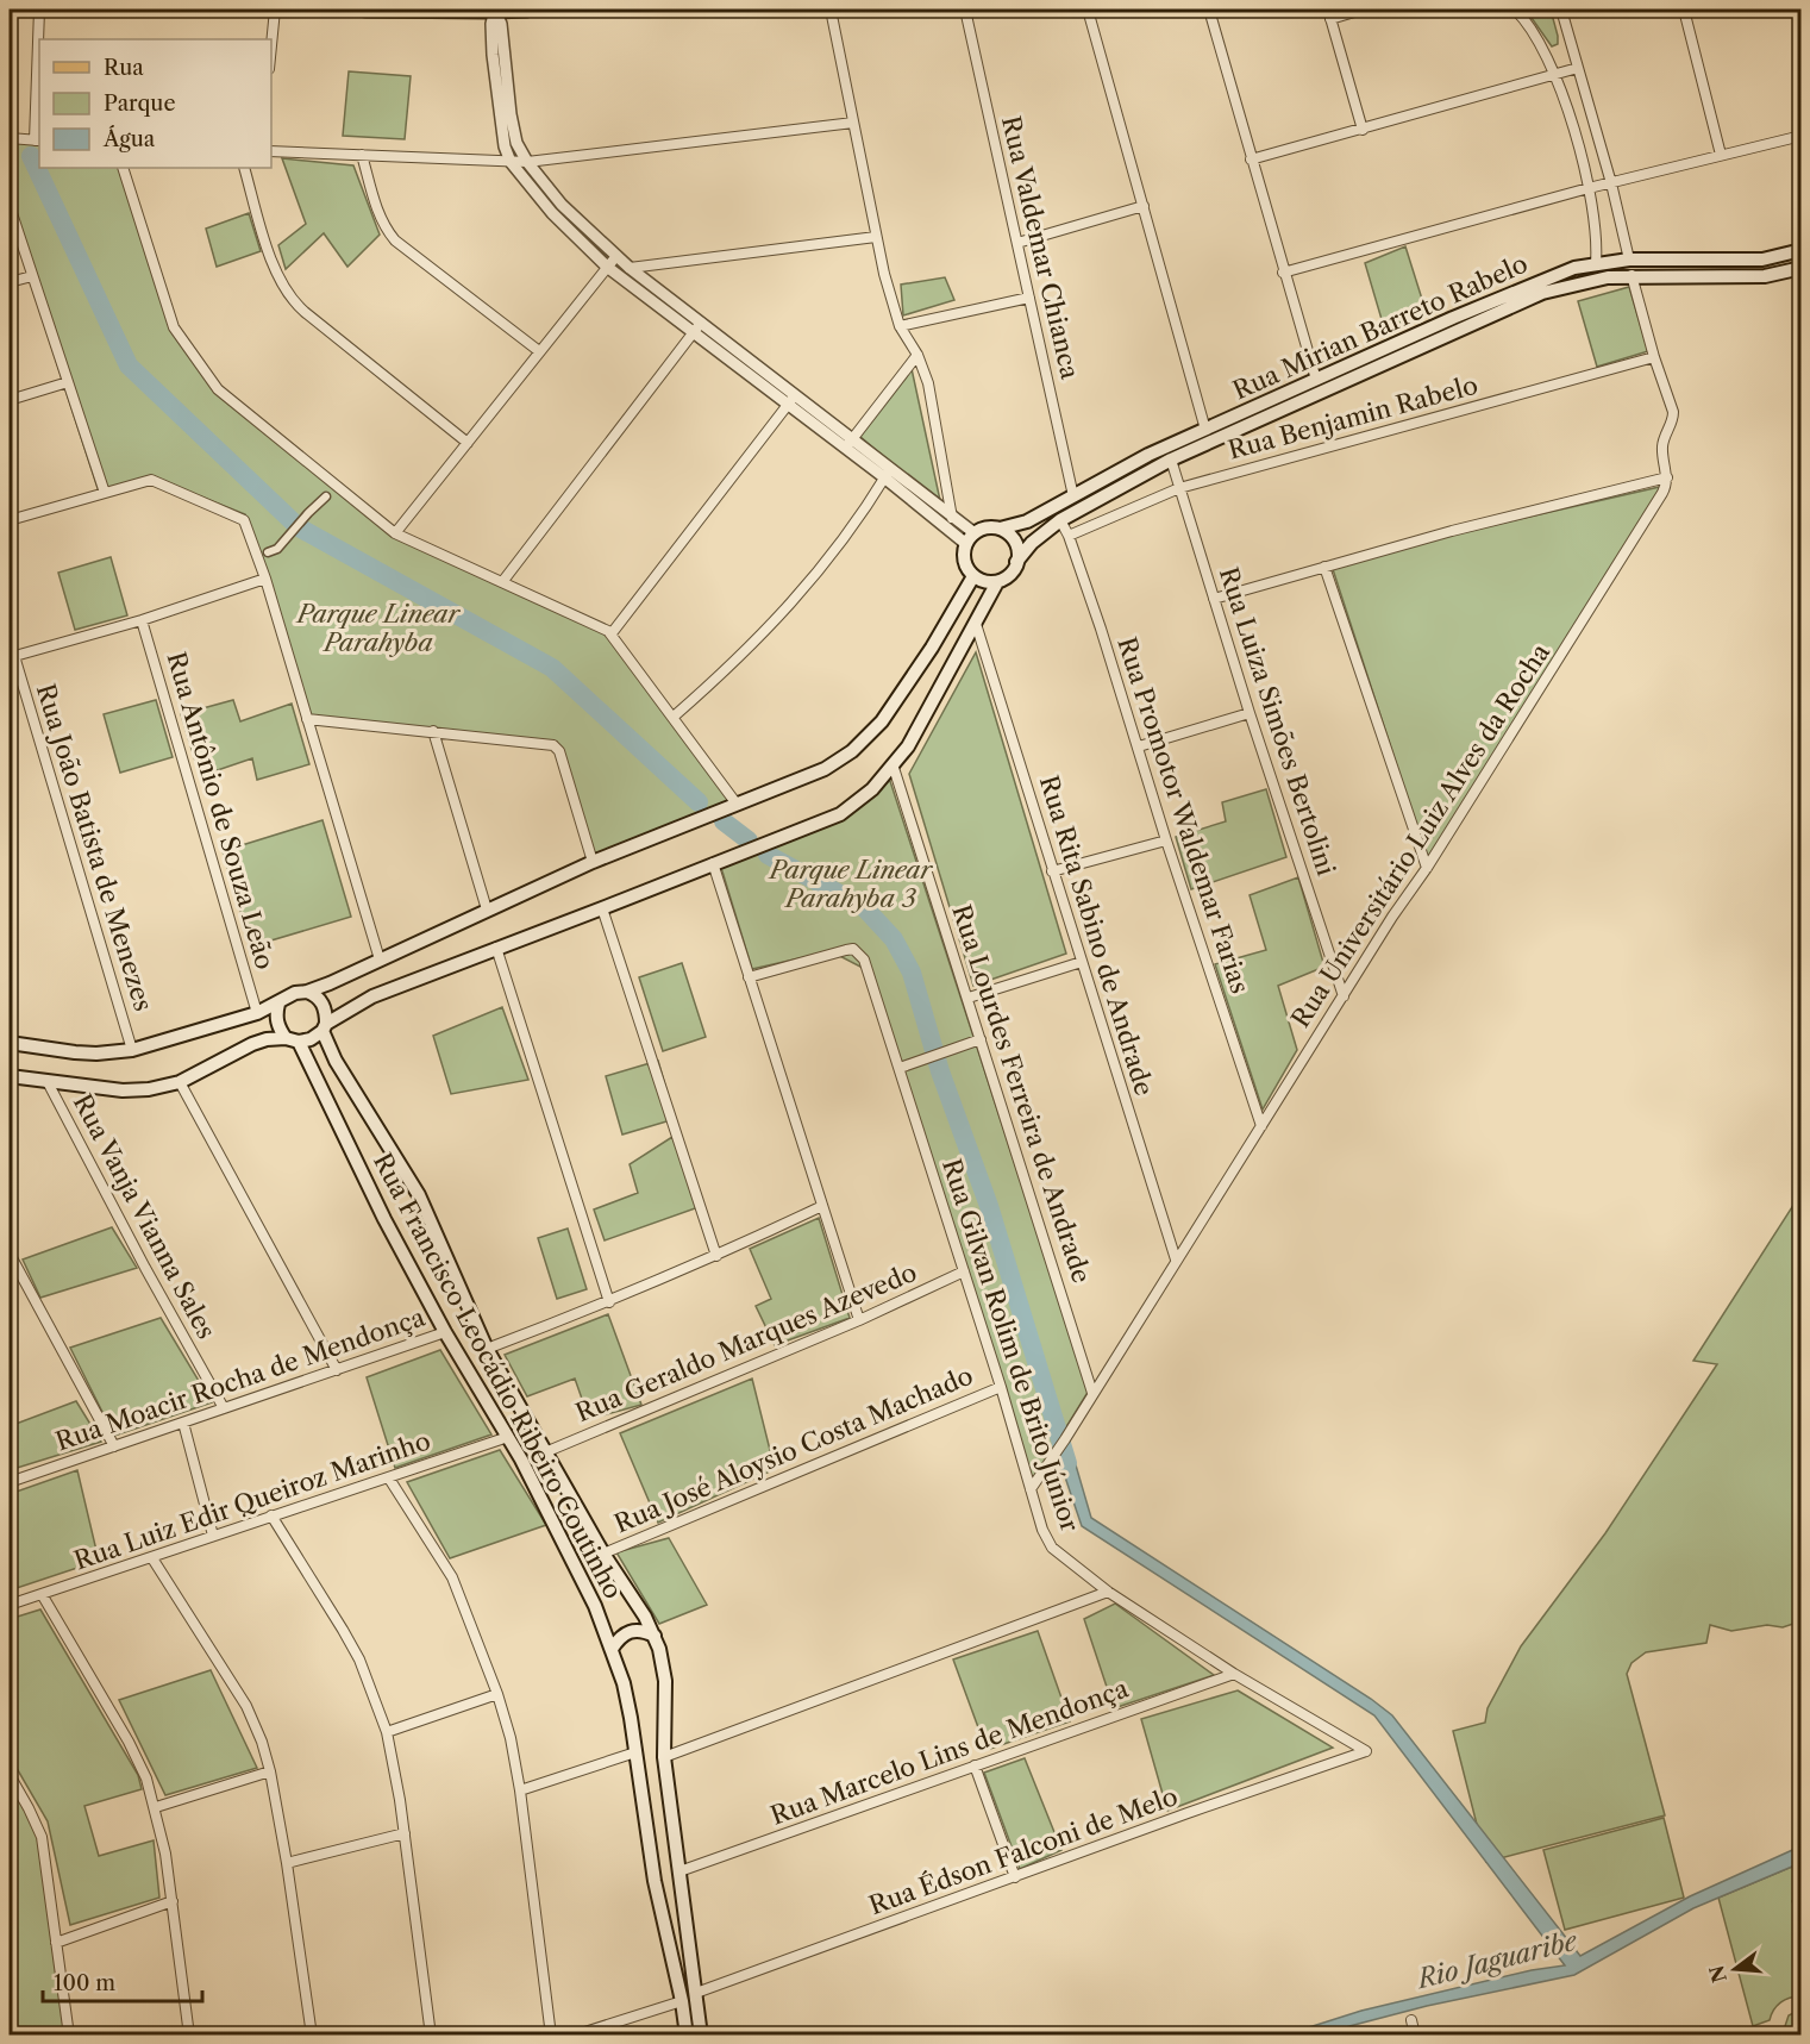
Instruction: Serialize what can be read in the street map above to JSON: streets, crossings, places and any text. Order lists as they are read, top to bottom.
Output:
{
  "streets": {
    "main road": ["Rua Mirian Barreto Rabelo", "Rua Francisco Leocádio Ribeiro Coutinho"],
    "street": [
      "Rua Valdemar Chianca",
      "Rua Benjamin Rabelo",
      "Rua Luiza Simões Bertolini",
      "Rua Antônio de Souza Leão",
      "Rua Promotor Waldemar Farias",
      "Rua Universitário Luiz Alves da Rocha",
      "Rua João Batista de Menezes",
      "Rua Rita Sabino de Andrade",
      "Rua Lourdes Ferreira de Andrade",
      "Rua Vanja Vianna Sales",
      "Rua Geraldo Marques Azevedo",
      "Rua Gilvan Rolim de Brito Júnior",
      "Rua Moacir Rocha de Mendonça",
      "Rua José Aloysio Costa Machado",
      "Rua Luiz Edir Queiroz Marinho",
      "Rua Marcelo Lins de Mendonça",
      "Rua Édson Falconi de Melo"
    ]
  },
  "crossings": [
    ["Rua Valdemar Chianca", "Rua Mirian Barreto Rabelo"],
    ["Rua Mirian Barreto Rabelo", "Rua Luiza Simões Bertolini"],
    ["Rua Mirian Barreto Rabelo", "Rua Promotor Waldemar Farias"],
    ["Rua Mirian Barreto Rabelo", "Rua Universitário Luiz Alves da Rocha"],
    ["Rua Benjamin Rabelo", "Rua Luiza Simões Bertolini"],
    ["Rua Benjamin Rabelo", "Rua Promotor Waldemar Farias"],
    ["Rua Benjamin Rabelo", "Rua Universitário Luiz Alves da Rocha"],
    ["Rua Luiza Simões Bertolini", "Rua Universitário Luiz Alves da Rocha"],
    ["Rua Promotor Waldemar Farias", "Rua Universitário Luiz Alves da Rocha"],
    ["Rua Universitário Luiz Alves da Rocha", "Rua Rita Sabino de Andrade"],
    ["Rua Universitário Luiz Alves da Rocha", "Rua Lourdes Ferreira de Andrade"],
    ["Rua Universitário Luiz Alves da Rocha", "Rua Gilvan Rolim de Brito Júnior"],
    ["Rua Vanja Vianna Sales", "Rua Moacir Rocha de Mendonça"],
    ["Rua Geraldo Marques Azevedo", "Rua Gilvan Rolim de Brito Júnior"],
    ["Rua Geraldo Marques Azevedo", "Rua Francisco Leocádio Ribeiro Coutinho"],
    ["Rua Gilvan Rolim de Brito Júnior", "Rua José Aloysio Costa Machado"],
    ["Rua Gilvan Rolim de Brito Júnior", "Rua Marcelo Lins de Mendonça"],
    ["Rua Gilvan Rolim de Brito Júnior", "Rua Édson Falconi de Melo"],
    ["Rua Francisco Leocádio Ribeiro Coutinho", "Rua Moacir Rocha de Mendonça"],
    ["Rua Francisco Leocádio Ribeiro Coutinho", "Rua José Aloysio Costa Machado"],
    ["Rua Francisco Leocádio Ribeiro Coutinho", "Rua Luiz Edir Queiroz Marinho"],
    ["Rua Francisco Leocádio Ribeiro Coutinho", "Rua Marcelo Lins de Mendonça"],
    ["Rua Francisco Leocádio Ribeiro Coutinho", "Rua Édson Falconi de Melo"]
  ],
  "water": ["Rio Jaguaribe"],
  "parks": ["Parque Linear Parahyba", "Parque Linear Parahyba 3"],
  "legend": ["Rua", "Parque", "Água"],
  "scale_bar": "100 m",
  "north": "left"
}
